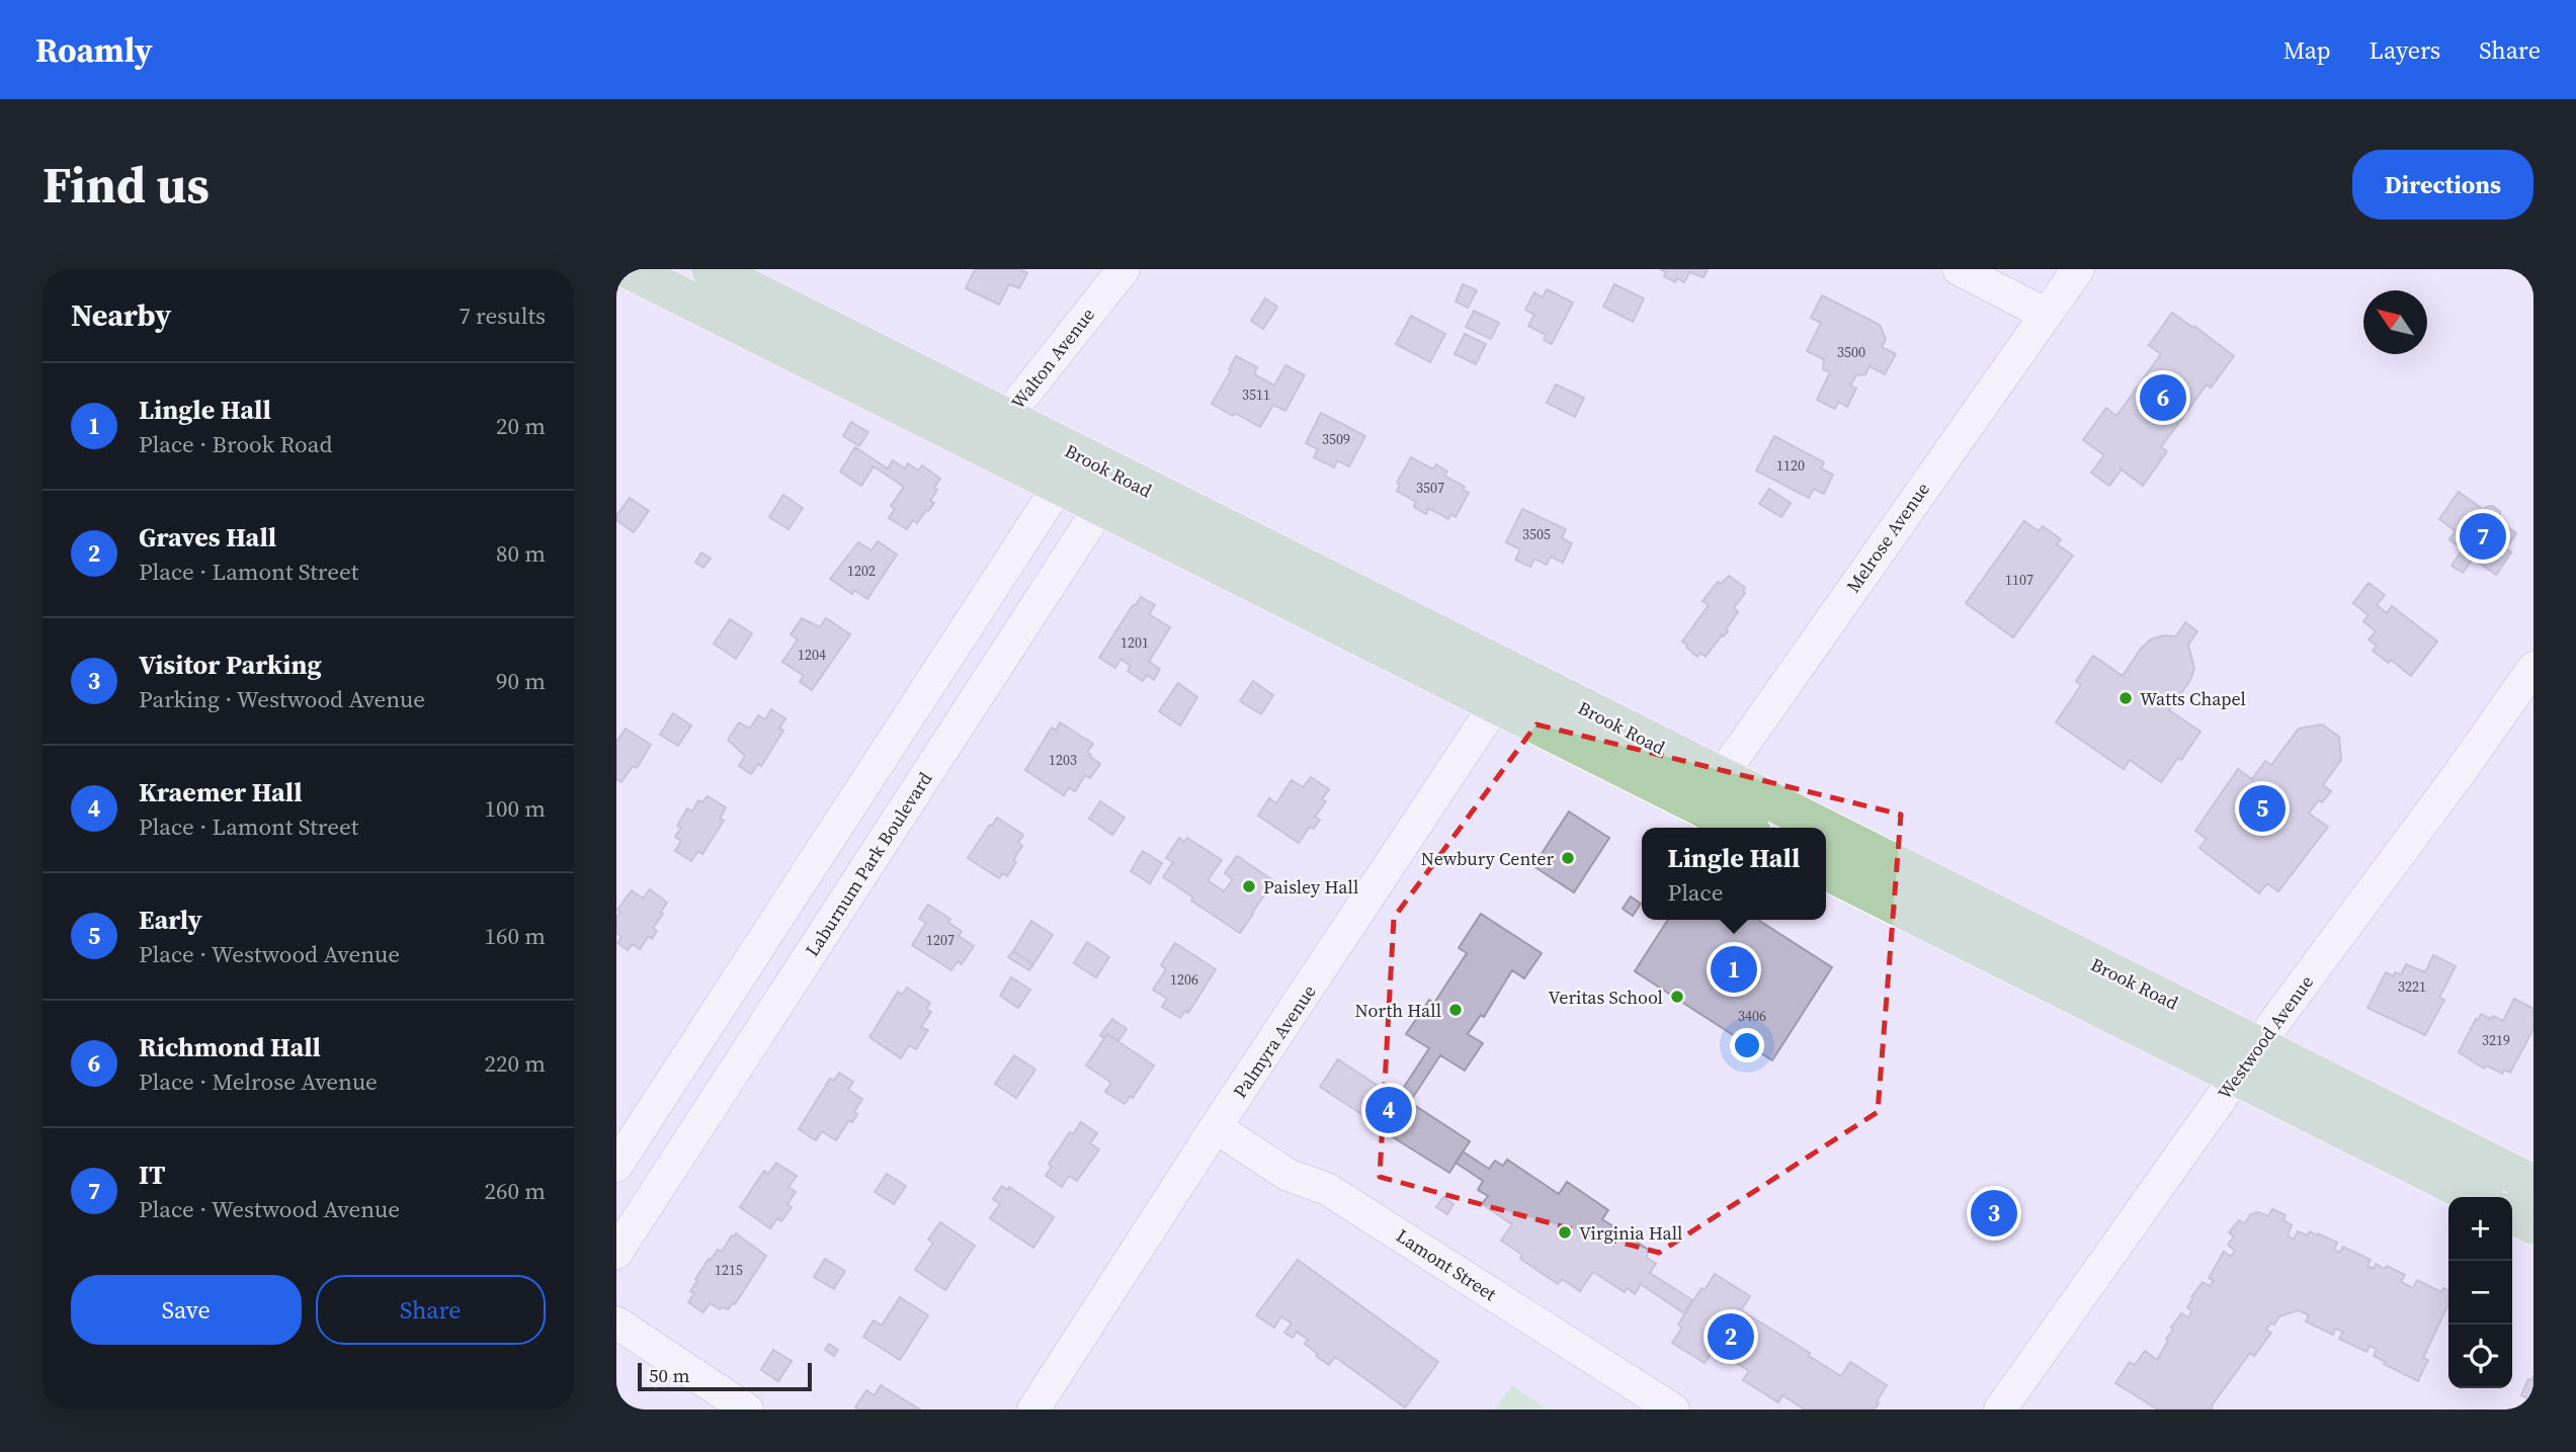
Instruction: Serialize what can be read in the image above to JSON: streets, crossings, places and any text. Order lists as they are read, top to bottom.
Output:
{
  "streets": {
    "main road": ["Brook Road"],
    "street": [
      "Walton Avenue",
      "Melrose Avenue",
      "Laburnum Park Boulevard",
      "Westwood Avenue",
      "Palmyra Avenue",
      "Lamont Street"
    ]
  },
  "crossings": [
    ["Walton Avenue", "Brook Road"],
    ["Brook Road", "Melrose Avenue"],
    ["Brook Road", "Laburnum Park Boulevard"],
    ["Brook Road", "Westwood Avenue"],
    ["Brook Road", "Palmyra Avenue"],
    ["Palmyra Avenue", "Lamont Street"]
  ],
  "places": [
    "Watts Chapel",
    "Newbury Center",
    "Paisley Hall",
    "Veritas School",
    "North Hall",
    "Virginia Hall"
  ],
  "house_numbers": [
    "3500",
    "3511",
    "3509",
    "1120",
    "3507",
    "3505",
    "1202",
    "1107",
    "1201",
    "1204",
    "1203",
    "1207",
    "1206",
    "3221",
    "3406",
    "3219",
    "1215"
  ],
  "scale_bar": "50 m",
  "north": "top left",
  "page": {
    "header": "Roamly",
    "nav": ["Map", "Layers", "Share"],
    "buttons": [
      "Directions",
      ["Save", "Share"]
    ],
    "title": "Find us",
    "heading": ["Nearby", "7 results"],
    "list": [
      {
        "mark": "1",
        "name": "Lingle Hall",
        "note": "Place · Brook Road",
        "value": "20 m"
      },
      {
        "mark": "2",
        "name": "Graves Hall",
        "note": "Place · Lamont Street",
        "value": "80 m"
      },
      {
        "mark": "3",
        "name": "Visitor Parking",
        "note": "Parking · Westwood Avenue",
        "value": "90 m"
      },
      {
        "mark": "4",
        "name": "Kraemer Hall",
        "note": "Place · Lamont Street",
        "value": "100 m"
      },
      {
        "mark": "5",
        "name": "Early",
        "note": "Place · Westwood Avenue",
        "value": "160 m"
      },
      {
        "mark": "6",
        "name": "Richmond Hall",
        "note": "Place · Melrose Avenue",
        "value": "220 m"
      },
      {
        "mark": "7",
        "name": "IT",
        "note": "Place · Westwood Avenue",
        "value": "260 m"
      }
    ],
    "pins": [
      "6",
      "7",
      "5",
      "1",
      "4",
      "3",
      "2"
    ],
    "popup": ["Lingle Hall", "Place"],
    "map_buttons": ["+", "−"],
    "scale": "50 m"
  }
}
